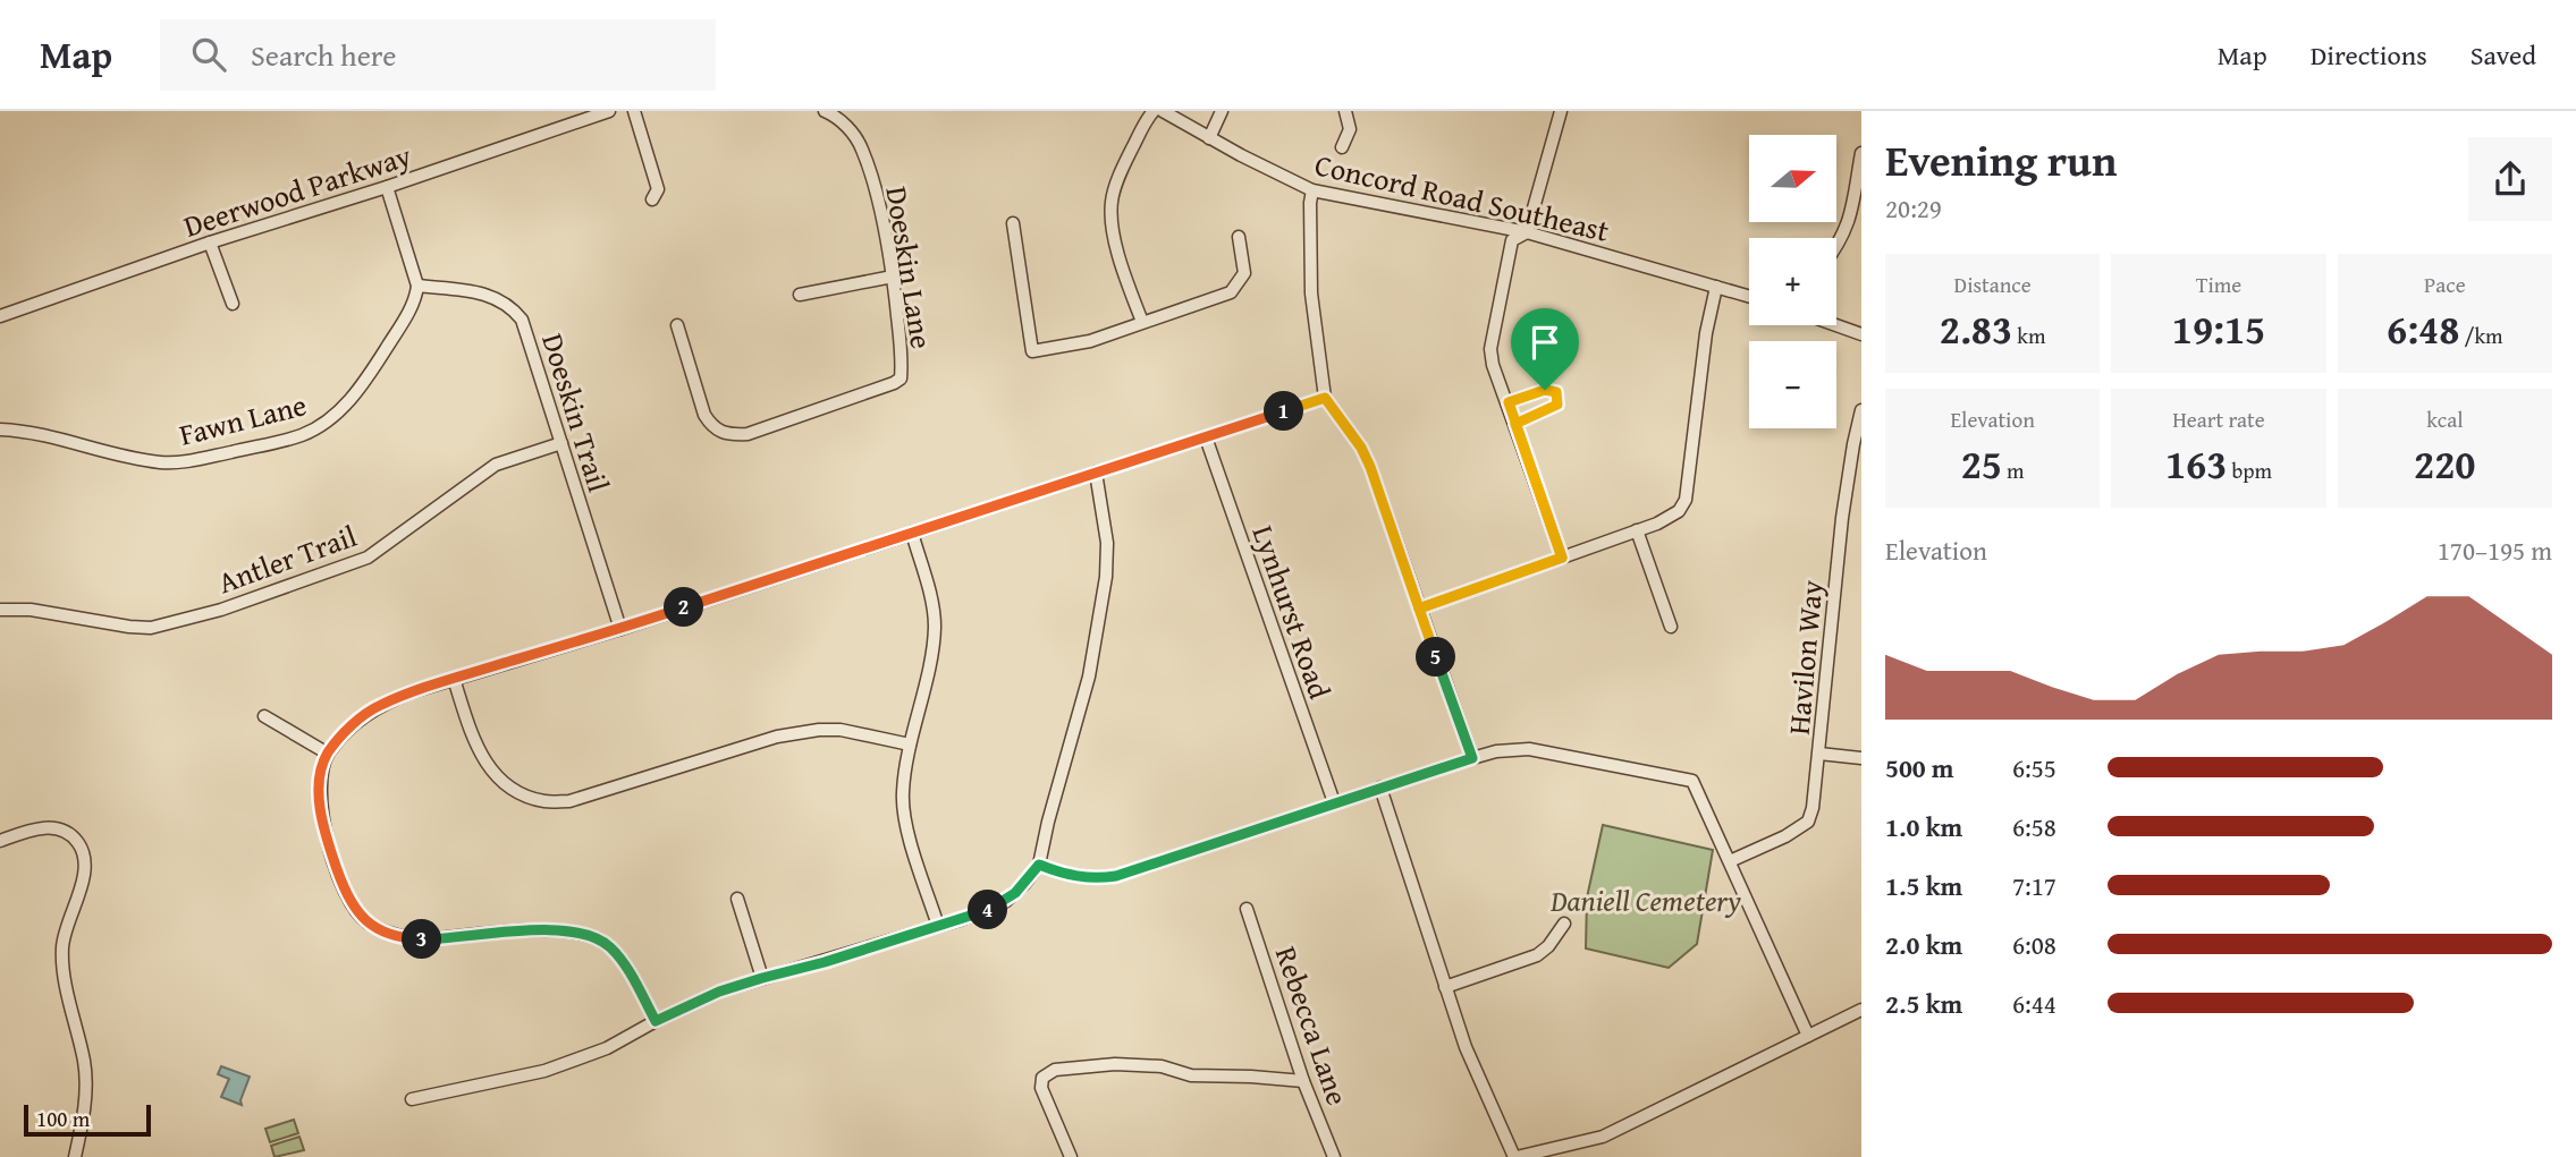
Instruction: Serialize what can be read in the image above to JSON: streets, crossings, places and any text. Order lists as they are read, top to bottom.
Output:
{
  "streets": {
    "street": [
      "Deerwood Parkway",
      "Concord Road Southeast",
      "Doeskin Lane",
      "Doeskin Trail",
      "Fawn Lane",
      "Antler Trail",
      "Lynhurst Road",
      "Havilon Way",
      "Rebecca Lane"
    ]
  },
  "crossings": [
    ["Doeskin Trail", "Fawn Lane"],
    ["Doeskin Trail", "Antler Trail"]
  ],
  "parks": ["Daniell Cemetery"],
  "scale_bar": "100 m",
  "north": "right",
  "page": {
    "header": "Map",
    "search": "Search here",
    "nav": ["Map", "Directions", "Saved"],
    "heading": ["Evening run", "20:29"],
    "map_buttons": ["+", "−"],
    "stats": [
      ["Distance", "2.83 km"],
      ["Time", "19:15"],
      ["Pace", "6:48 /km"],
      ["Elevation", "25 m"],
      ["Heart rate", "163 bpm"],
      ["kcal", "220"]
    ],
    "pins": [
      "1",
      "2",
      "5",
      "4",
      "3"
    ],
    "chart": ["Elevation", "170–195 m"],
    "list": [
      {
        "name": "500 m",
        "note": "6:55"
      },
      {
        "name": "1.0 km",
        "note": "6:58"
      },
      {
        "name": "1.5 km",
        "note": "7:17"
      },
      {
        "name": "2.0 km",
        "note": "6:08"
      },
      {
        "name": "2.5 km",
        "note": "6:44"
      }
    ],
    "scale": "100 m"
  }
}
